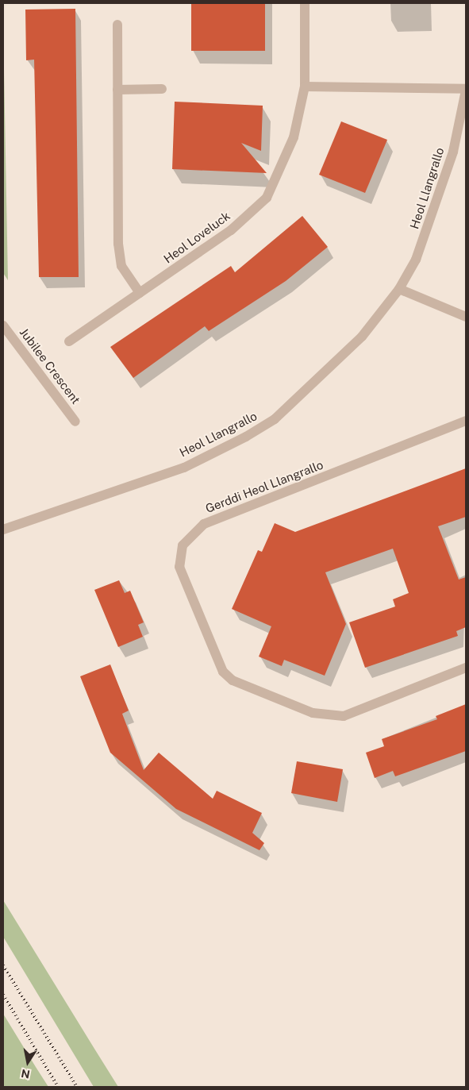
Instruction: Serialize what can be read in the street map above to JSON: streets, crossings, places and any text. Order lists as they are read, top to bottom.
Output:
{
  "streets": {
    "street": [
      "Heol Llangrallo",
      "Heol Loveluck",
      "Jubilee Crescent",
      "Gerddi Heol Llangrallo"
    ]
  },
  "north": "bottom"
}
